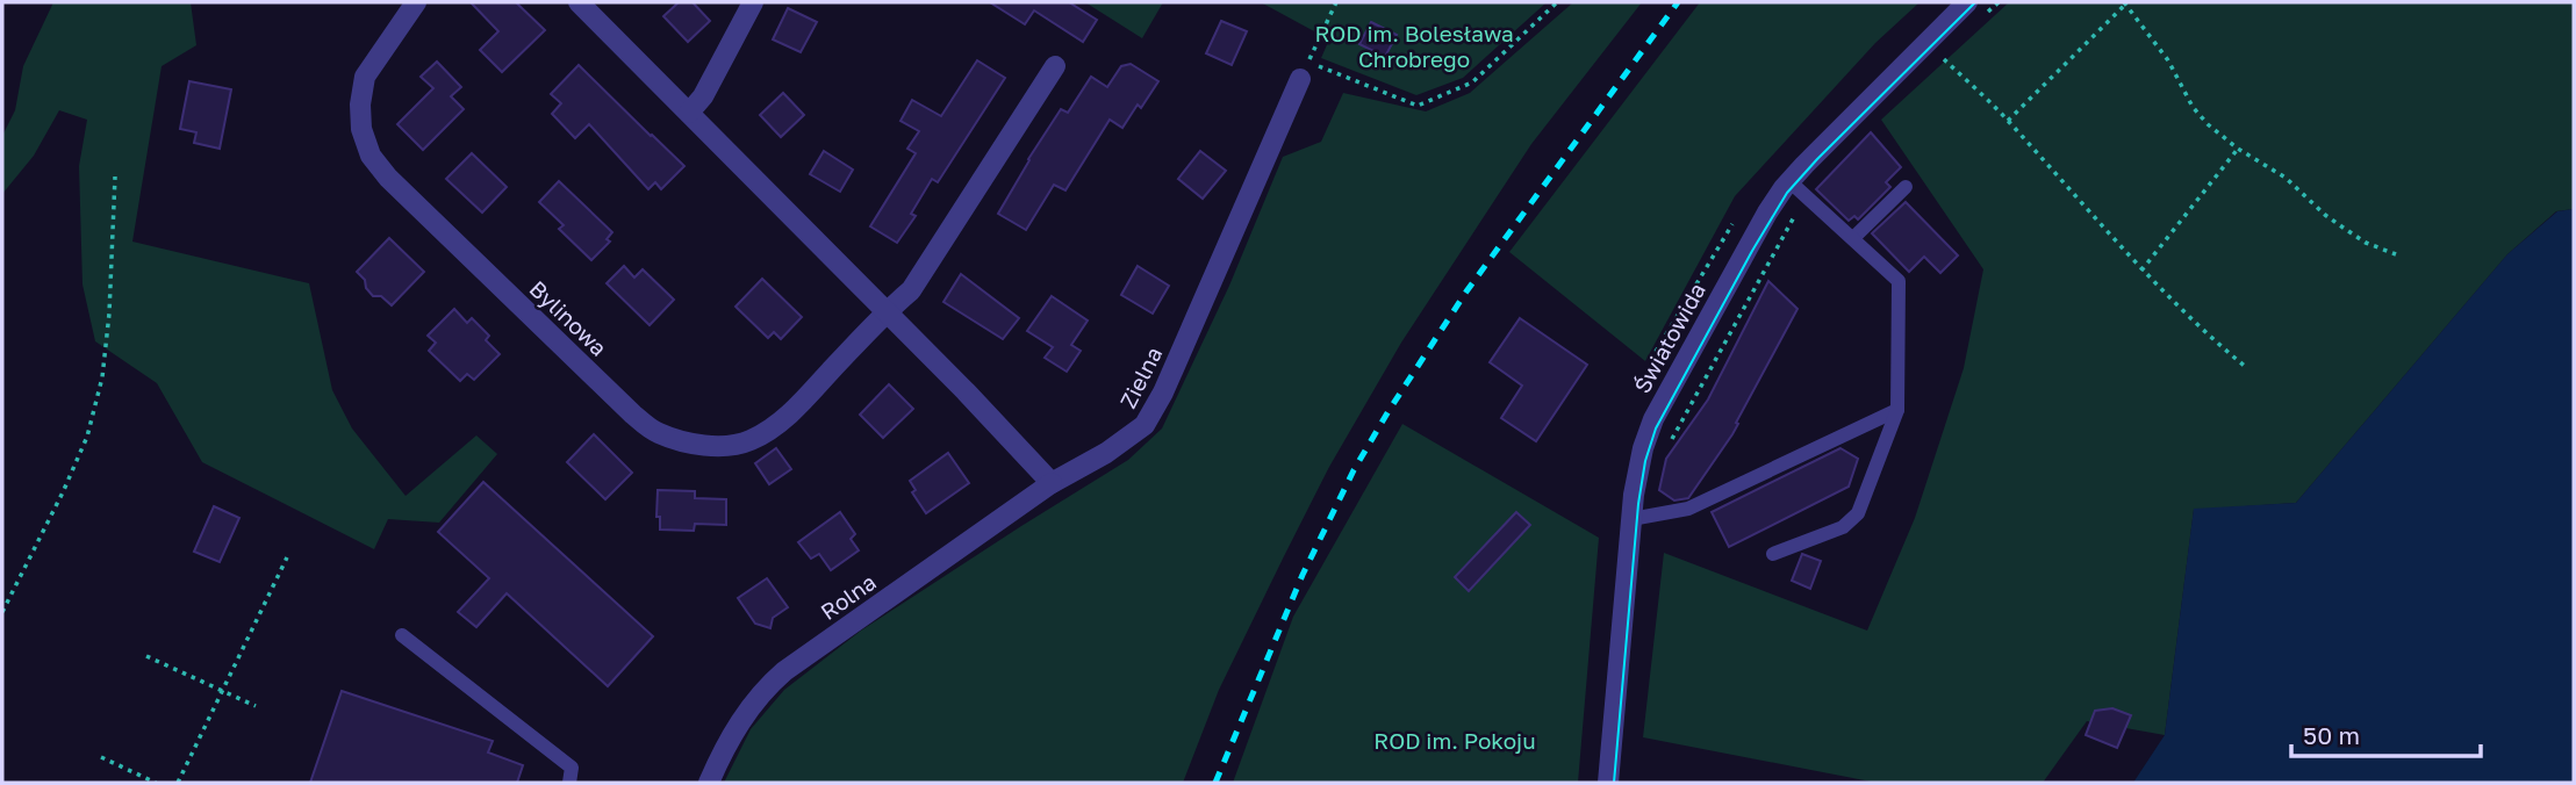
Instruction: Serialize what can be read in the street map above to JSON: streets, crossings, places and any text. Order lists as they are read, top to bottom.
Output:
{
  "streets": {
    "street": [
      "Bylinowa",
      "Światowida",
      "Zielna",
      "Rolna"
    ]
  },
  "crossings": [
    ["Zielna", "Rolna"]
  ],
  "parks": ["ROD im. Bolesława Chrobrego", "ROD im. Pokoju"],
  "scale_bar": "50 m"
}
